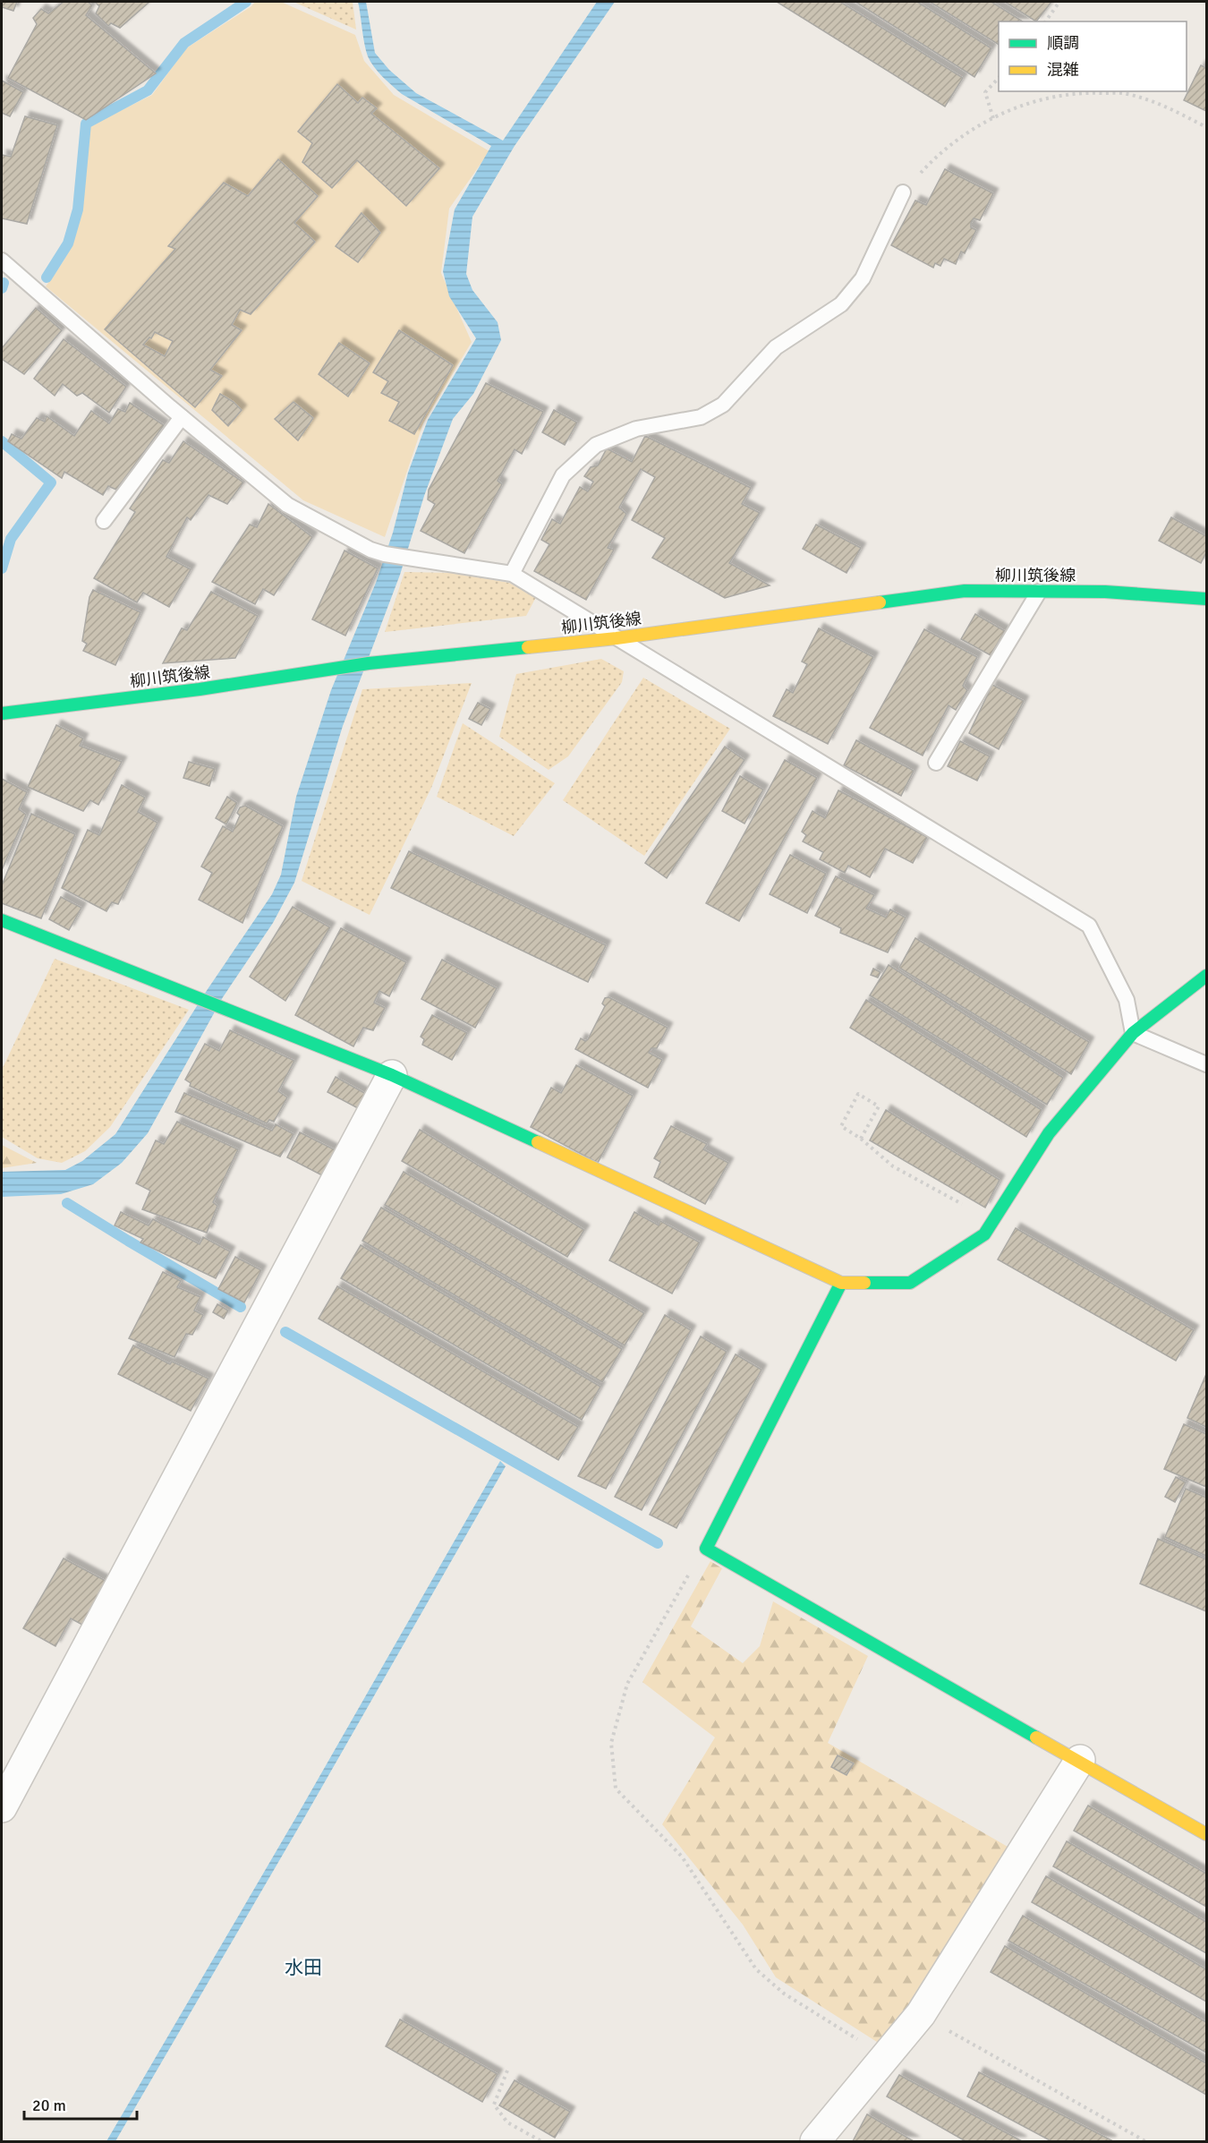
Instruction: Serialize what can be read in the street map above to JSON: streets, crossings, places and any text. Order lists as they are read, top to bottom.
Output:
{
  "streets": {
    "street": ["柳川筑後線"]
  },
  "districts": ["水田"],
  "legend": ["順調", "混雑"],
  "scale_bar": "20 m"
}
